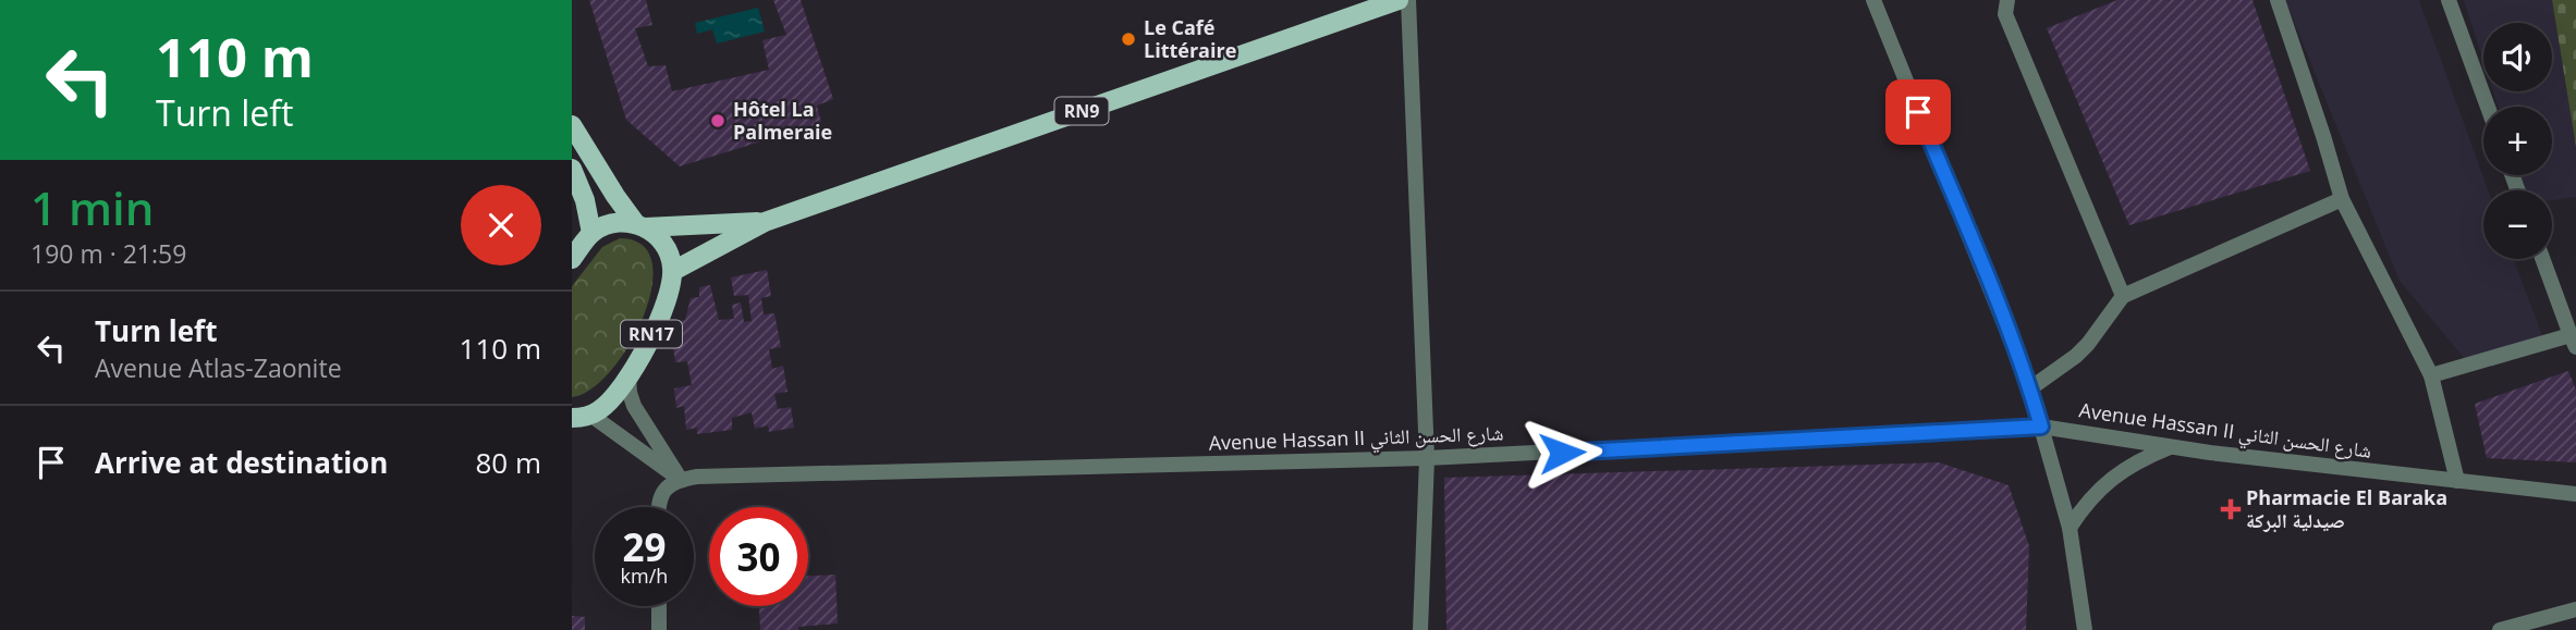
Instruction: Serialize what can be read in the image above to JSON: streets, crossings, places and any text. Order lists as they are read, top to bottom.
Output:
{
  "streets": {
    "main road": ["RN9", "RN17"],
    "street": ["Avenue Hassan II شارع الحسن الثاني"]
  },
  "crossings": [
    ["RN9", "RN17"]
  ],
  "places": {
    "other": ["Le Café Littéraire", "Hôtel La Palmeraie"],
    "health": ["Pharmacie El Baraka صيدلية البركة"]
  },
  "page": {
    "turn": ["110 m", "Turn left"],
    "map_buttons": ["+", "−"],
    "heading": ["1 min", "190 m · 21:59"],
    "list": [
      {
        "name": "Turn left",
        "note": "Avenue Atlas-Zaonite",
        "value": "110 m"
      },
      {
        "name": "Arrive at destination",
        "value": "80 m"
      }
    ],
    "speed": "29 km/h",
    "limit": "30"
  }
}
